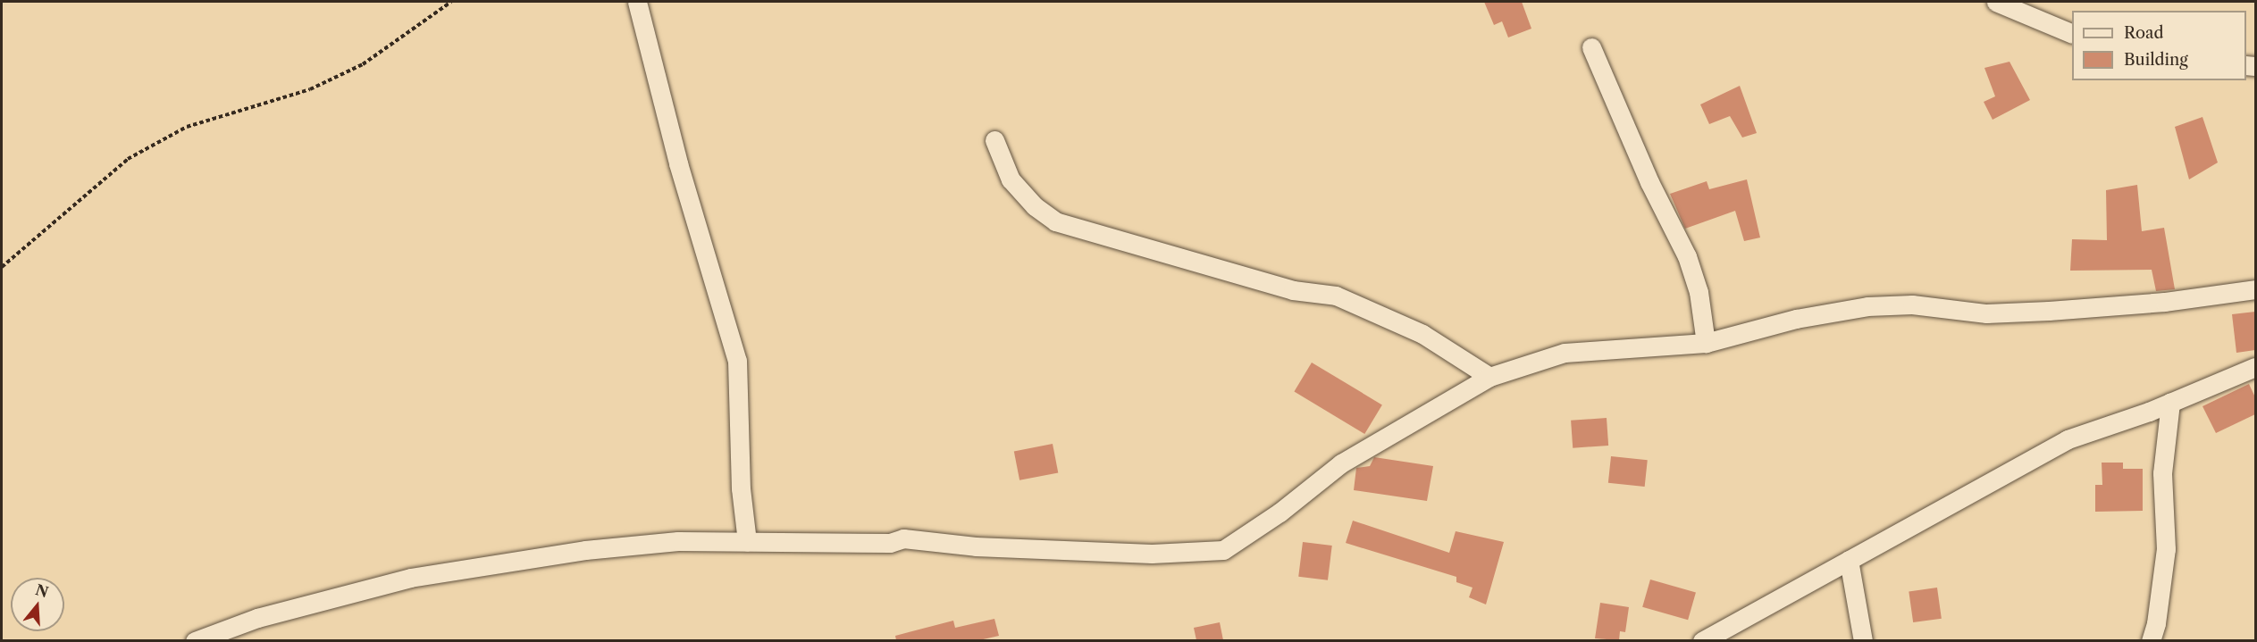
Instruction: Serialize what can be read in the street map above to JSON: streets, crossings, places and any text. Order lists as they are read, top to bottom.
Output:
{
  "legend": ["Road", "Building"],
  "north": "top"
}
